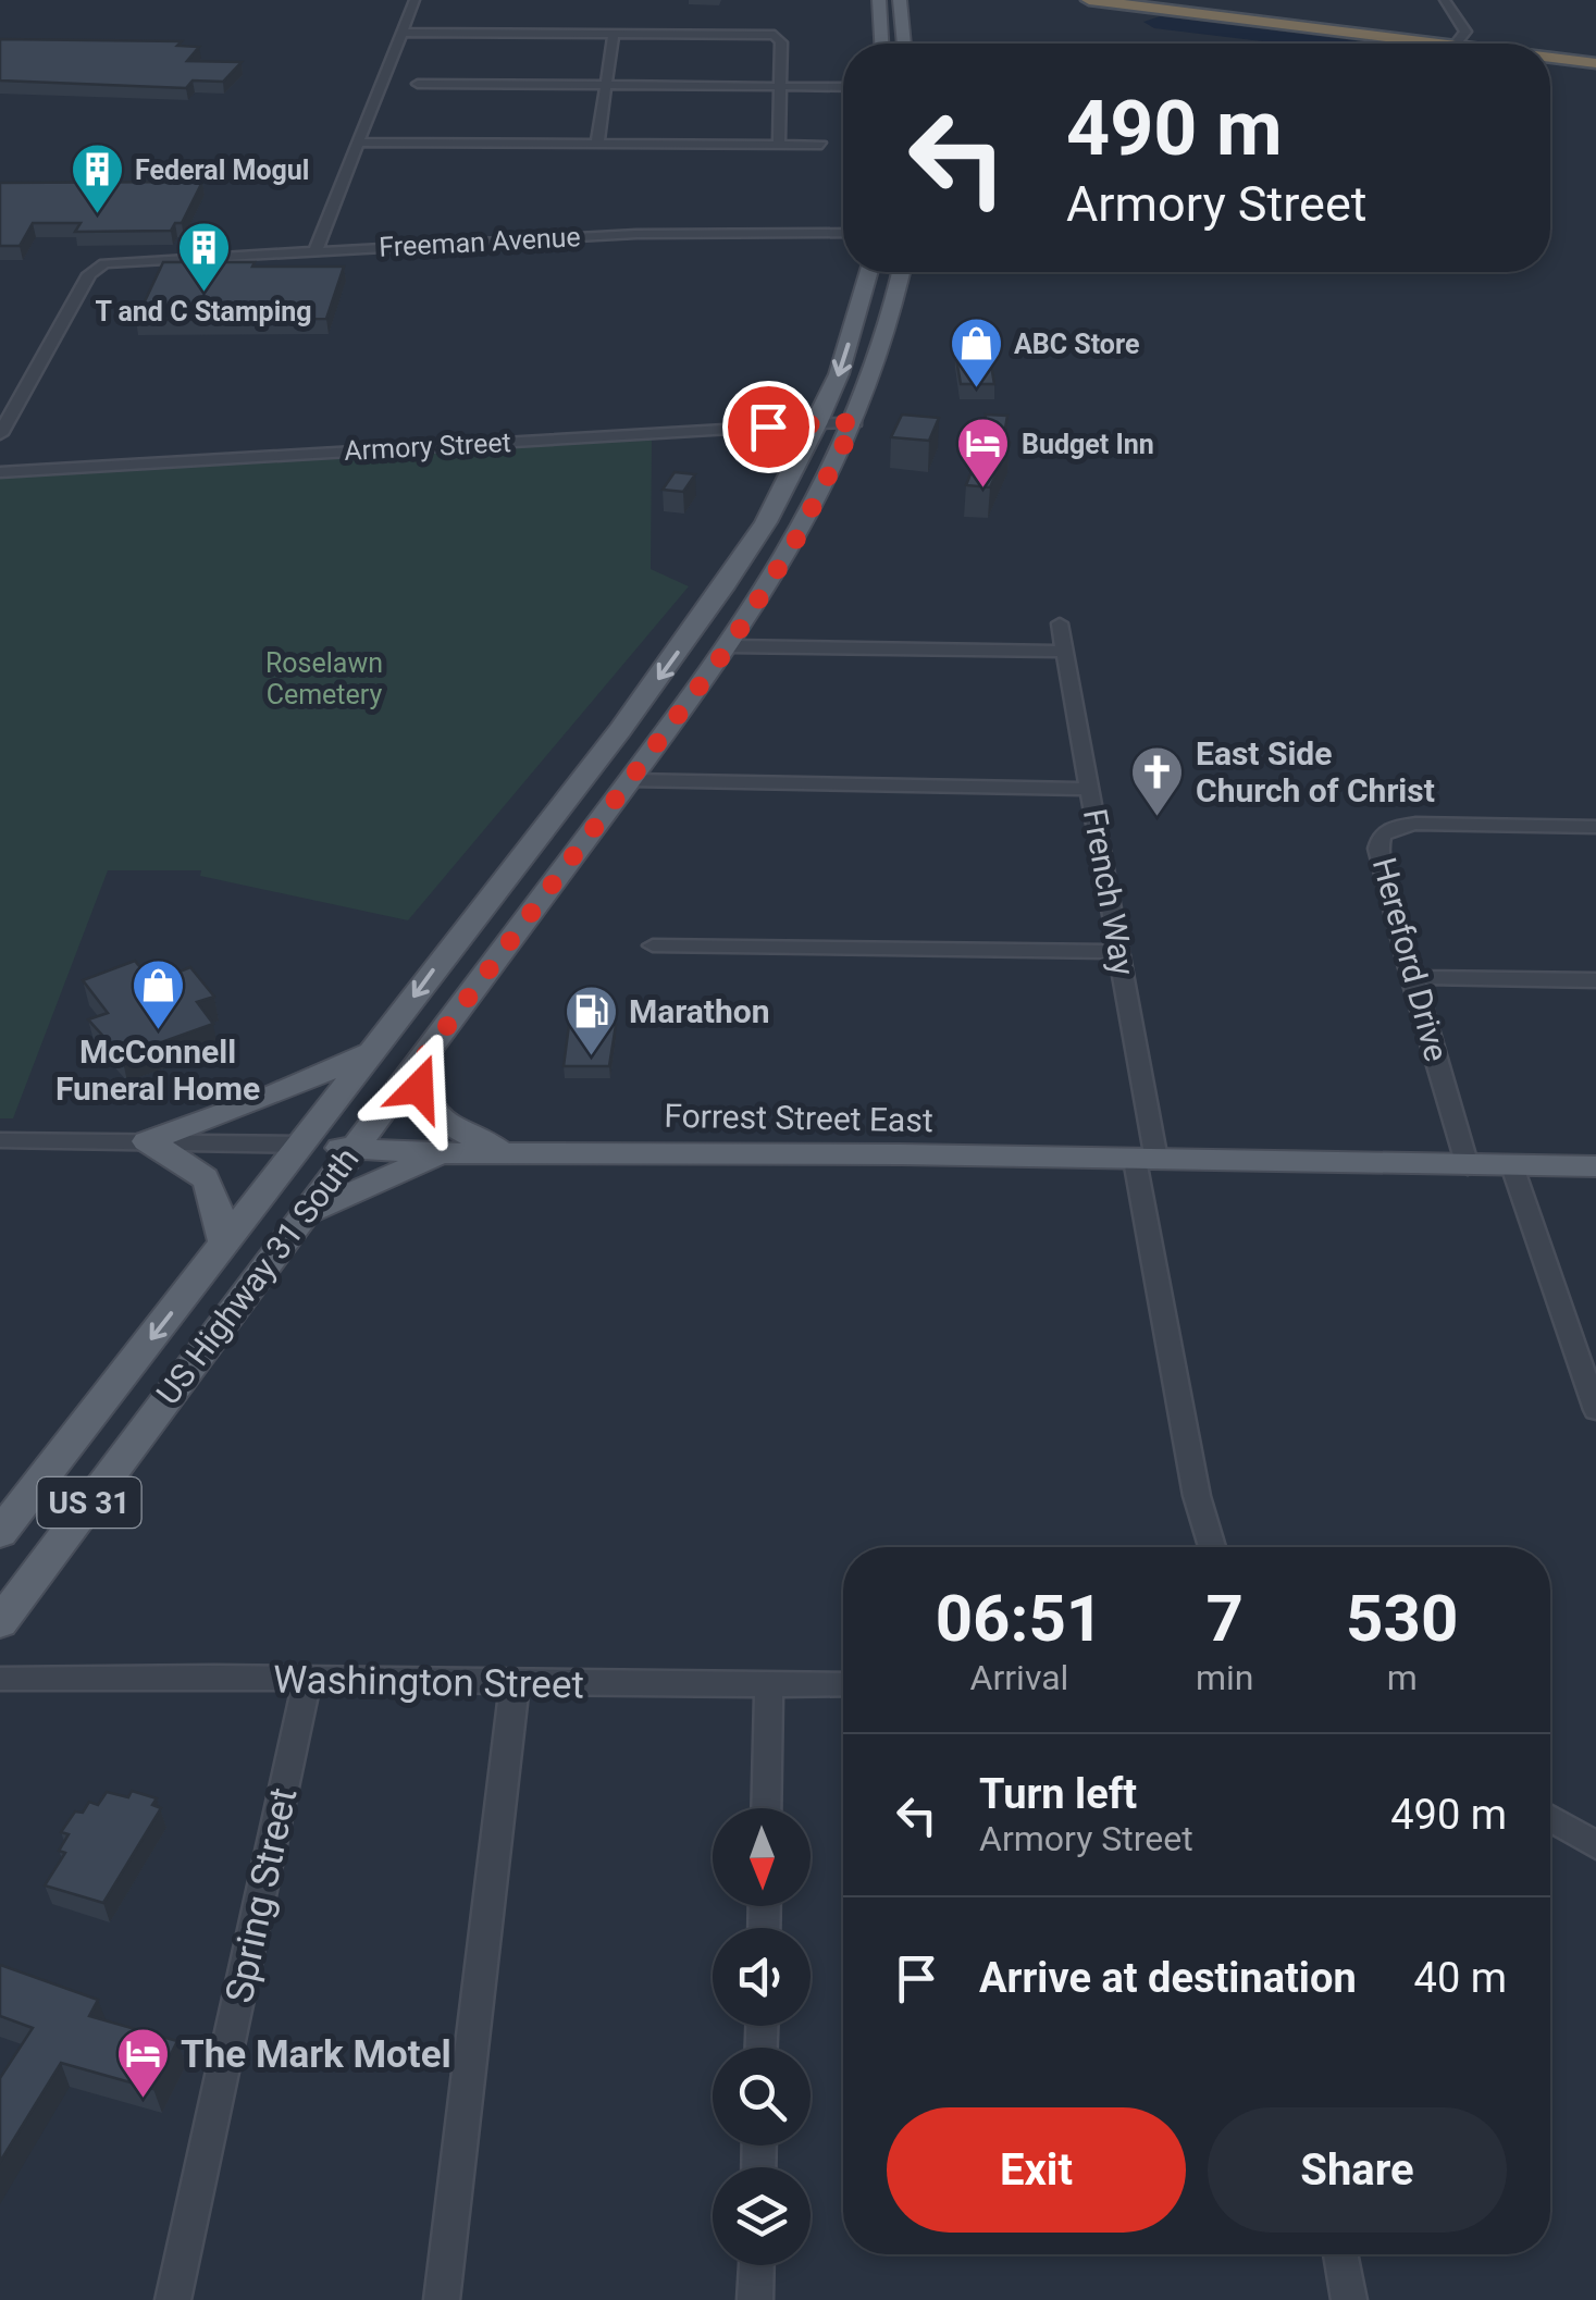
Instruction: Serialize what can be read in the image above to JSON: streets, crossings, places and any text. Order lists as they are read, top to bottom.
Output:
{
  "streets": {
    "main road": ["Forrest Street East", "US Highway 31 South", "US 31"],
    "street": [
      "Freeman Avenue",
      "Armory Street",
      "French Way",
      "Hereford Drive",
      "Washington Street",
      "Spring Street"
    ]
  },
  "crossings": [
    ["Armory Street", "US Highway 31 South"],
    ["French Way", "Forrest Street East"],
    ["Hereford Drive", "Forrest Street East"],
    ["Forrest Street East", "US Highway 31 South"],
    ["Washington Street", "Spring Street"]
  ],
  "parks": ["Roselawn Cemetery"],
  "places": {
    "building": ["Federal Mogul", "T and C Stamping"],
    "shop": ["ABC Store", "McConnell Funeral Home"],
    "hotel": ["Budget Inn", "The Mark Motel"],
    "church": ["East Side Church of Christ"],
    "fuel station": ["Marathon"]
  },
  "north": "bottom",
  "page": {
    "turn": ["490 m", "Armory Street"],
    "eta": [
      "06:51",
      "Arrival",
      "7",
      "min",
      "530",
      "m"
    ],
    "list": [
      {
        "name": "Turn left",
        "note": "Armory Street",
        "value": "490 m"
      },
      {
        "name": "Arrive at destination",
        "value": "40 m"
      }
    ],
    "buttons": ["Exit", "Share"]
  }
}
